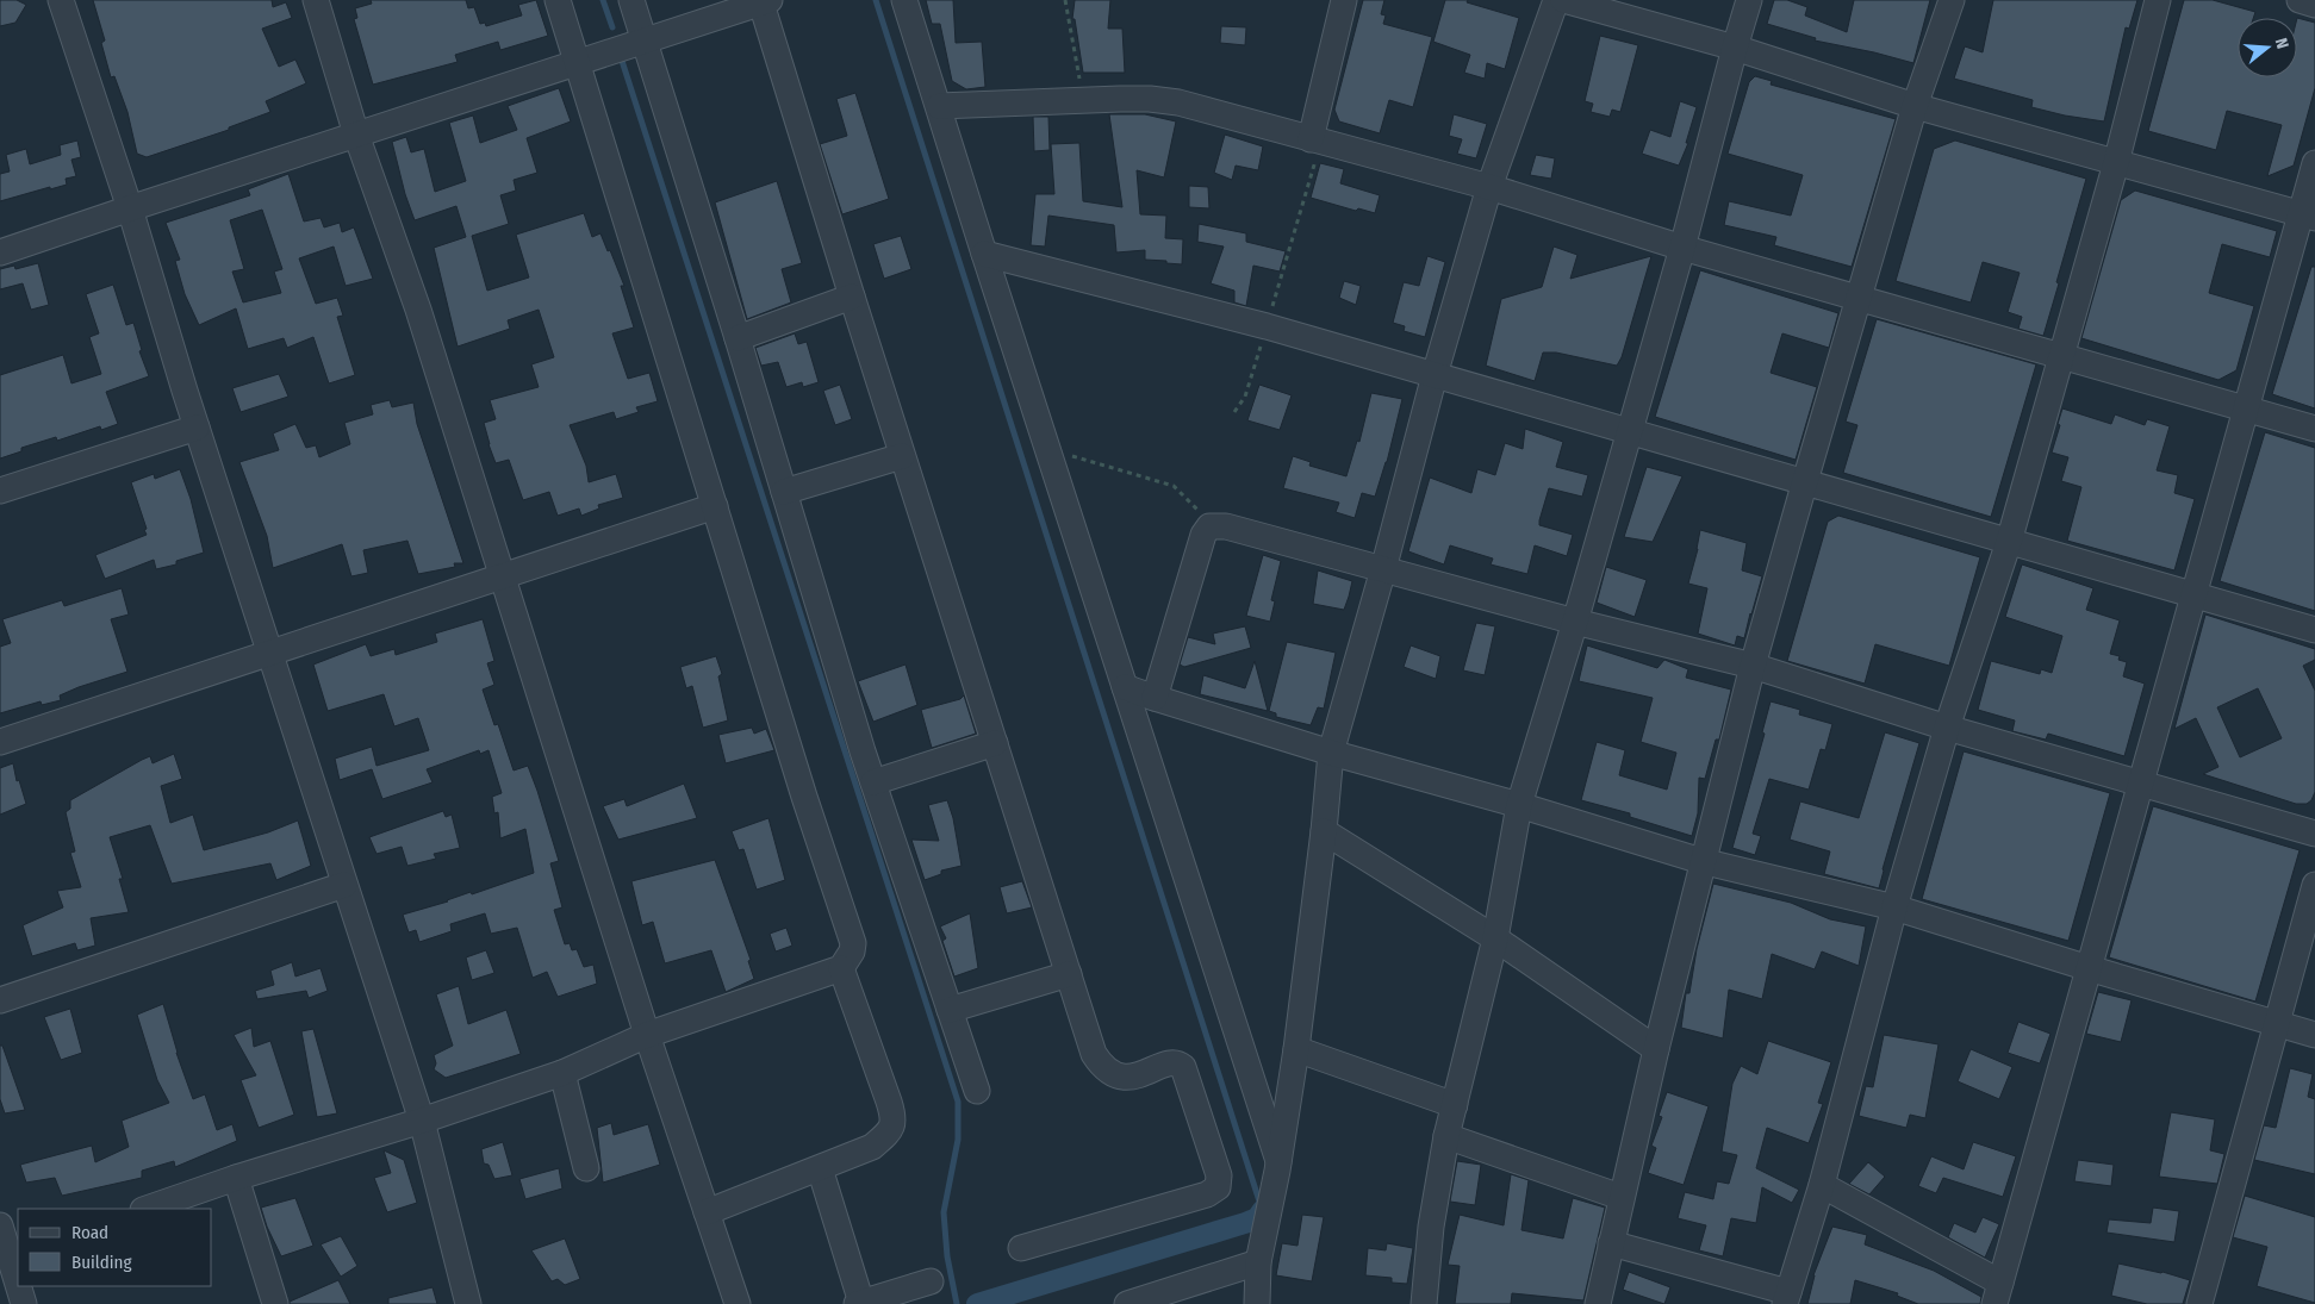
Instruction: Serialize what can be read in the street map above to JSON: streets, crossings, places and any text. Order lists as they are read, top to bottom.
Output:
{
  "legend": ["Road", "Building"],
  "north": "right"
}
